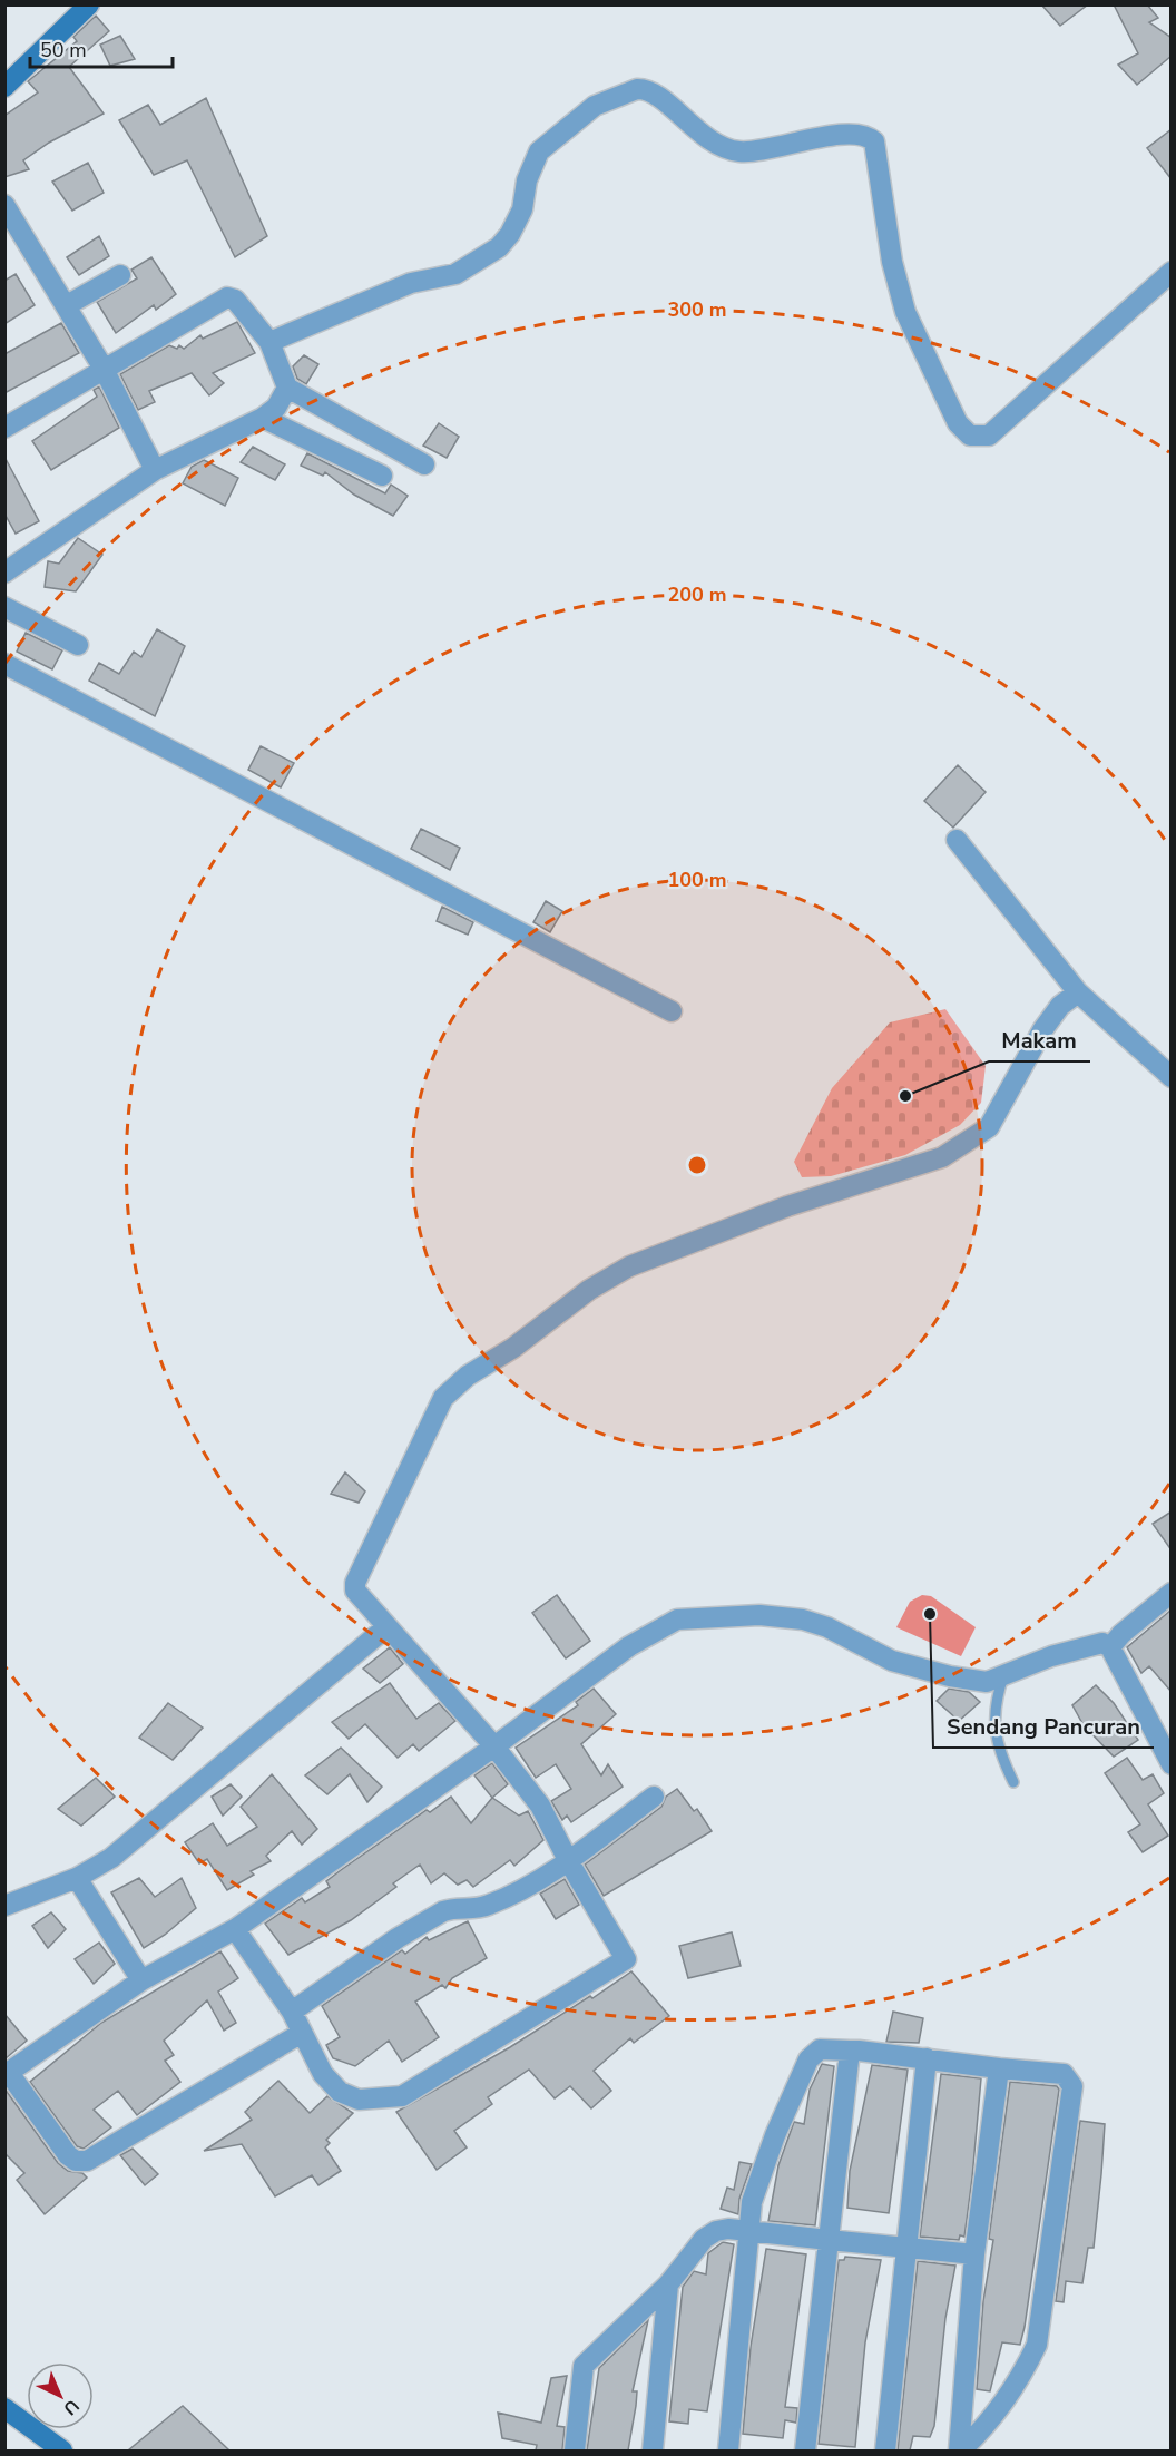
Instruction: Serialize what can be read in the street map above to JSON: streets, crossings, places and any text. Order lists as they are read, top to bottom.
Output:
{
  "places": ["Makam", "Sendang Pancuran"],
  "scale_bar": "50 m",
  "north": "bottom right",
  "rings": ["300 m", "200 m", "100 m"]
}
